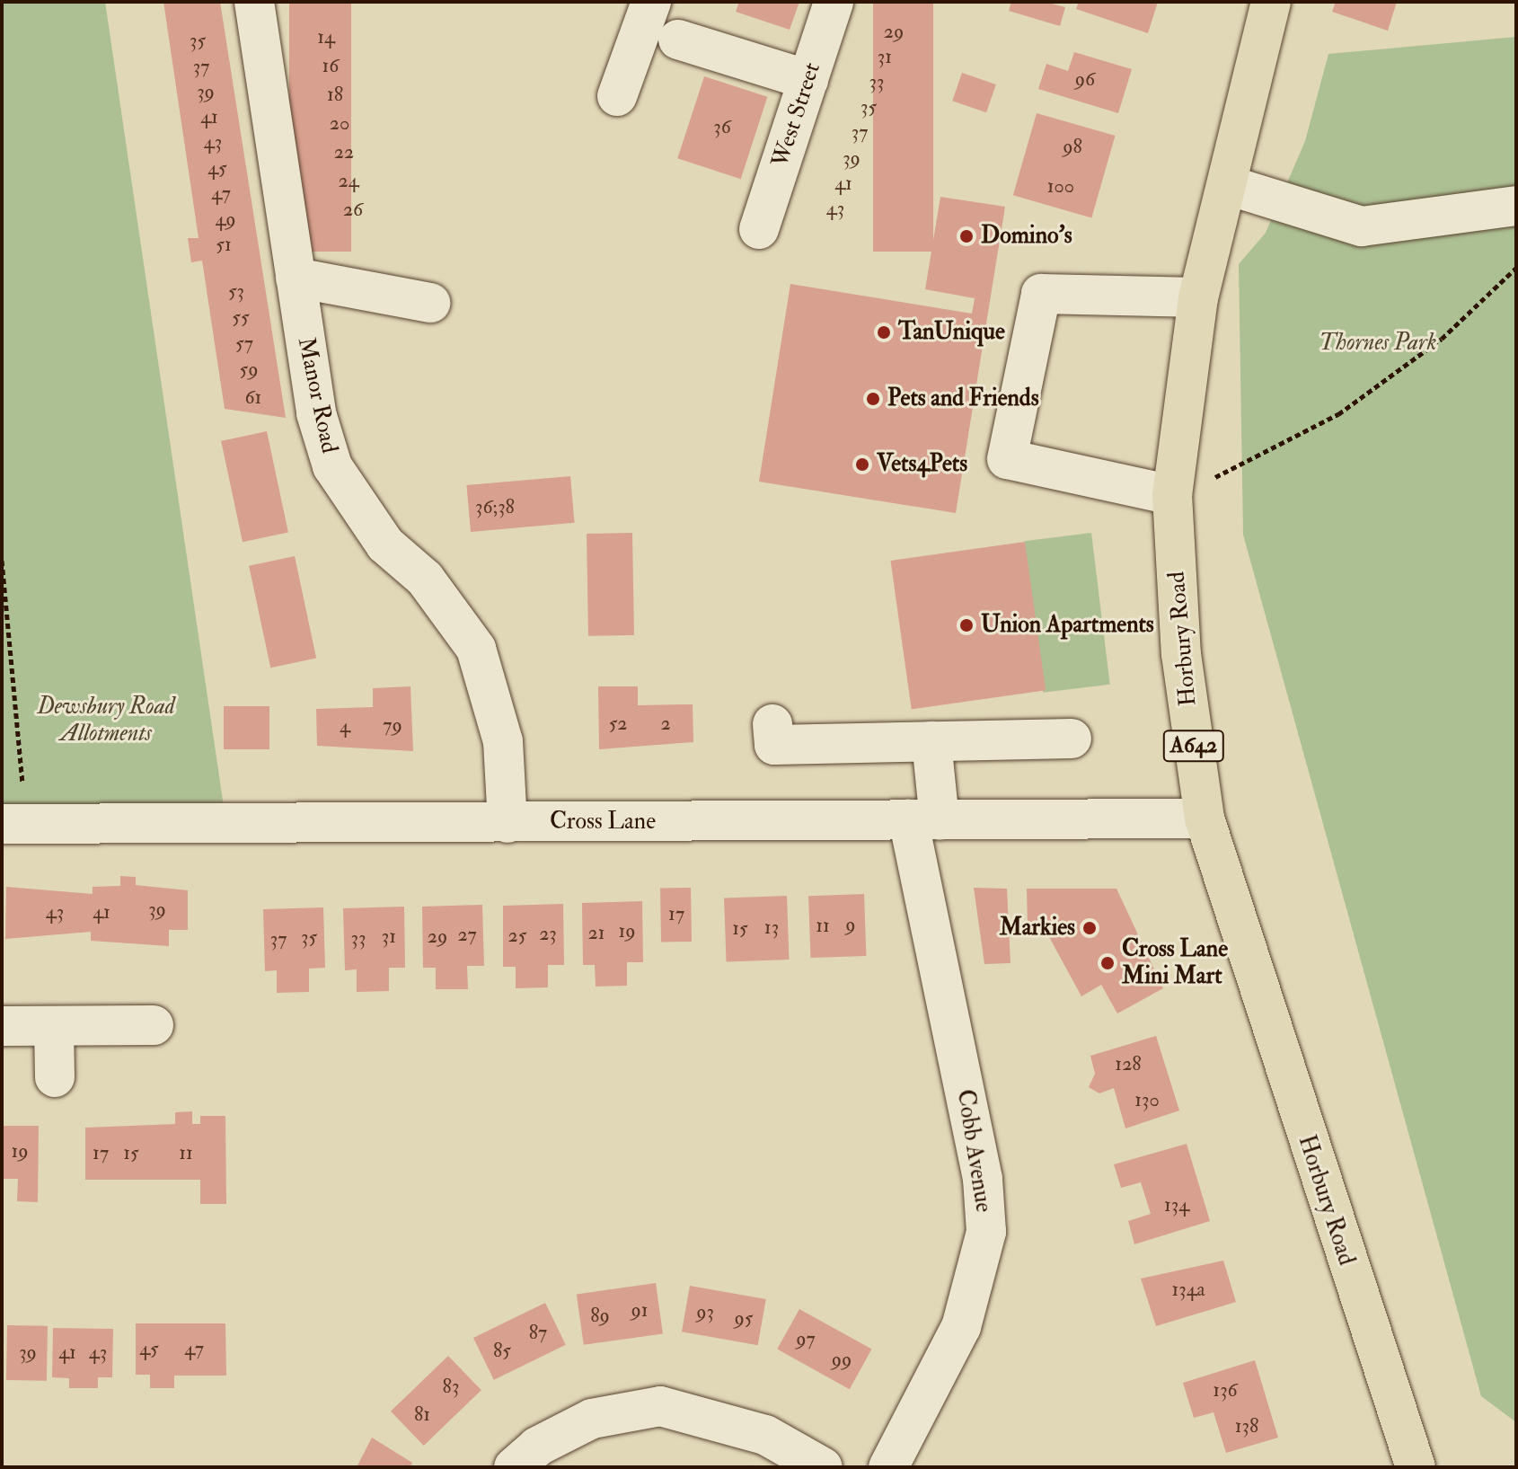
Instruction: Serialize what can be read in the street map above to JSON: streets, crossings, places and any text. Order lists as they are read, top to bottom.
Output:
{
  "streets": {
    "highway": ["Horbury Road", "A642"],
    "street": [
      "West Street",
      "Manor Road",
      "Cross Lane",
      "Cobb Avenue"
    ]
  },
  "crossings": [
    ["Manor Road", "Cross Lane"],
    ["Horbury Road", "Cross Lane"],
    ["Cross Lane", "Cobb Avenue"]
  ],
  "parks": ["Thornes Park", "Dewsbury Road Allotments"],
  "places": [
    "Domino's",
    "TanUnique",
    "Pets and Friends",
    "Vets4Pets",
    "Union Apartments",
    "Markies",
    "Cross Lane Mini Mart"
  ],
  "house_numbers": [
    "29",
    "14",
    "35",
    "31",
    "16",
    "37",
    "96",
    "33",
    "39",
    "18",
    "35",
    "41",
    "20",
    "36",
    "37",
    "43",
    "98",
    "22",
    "39",
    "45",
    "24",
    "41",
    "100",
    "47",
    "43",
    "26",
    "49",
    "51",
    "53",
    "55",
    "57",
    "59",
    "61",
    "36;38",
    "52",
    "2",
    "79",
    "4",
    "39",
    "43",
    "41",
    "17",
    "9",
    "11",
    "13",
    "15",
    "19",
    "21",
    "23",
    "27",
    "25",
    "31",
    "29",
    "35",
    "33",
    "37",
    "128",
    "130",
    "19",
    "17",
    "15",
    "11",
    "134",
    "134a",
    "91",
    "93",
    "89",
    "95",
    "87",
    "97",
    "45",
    "47",
    "85",
    "39",
    "41",
    "43",
    "99",
    "83",
    "136",
    "81",
    "138"
  ]
}
